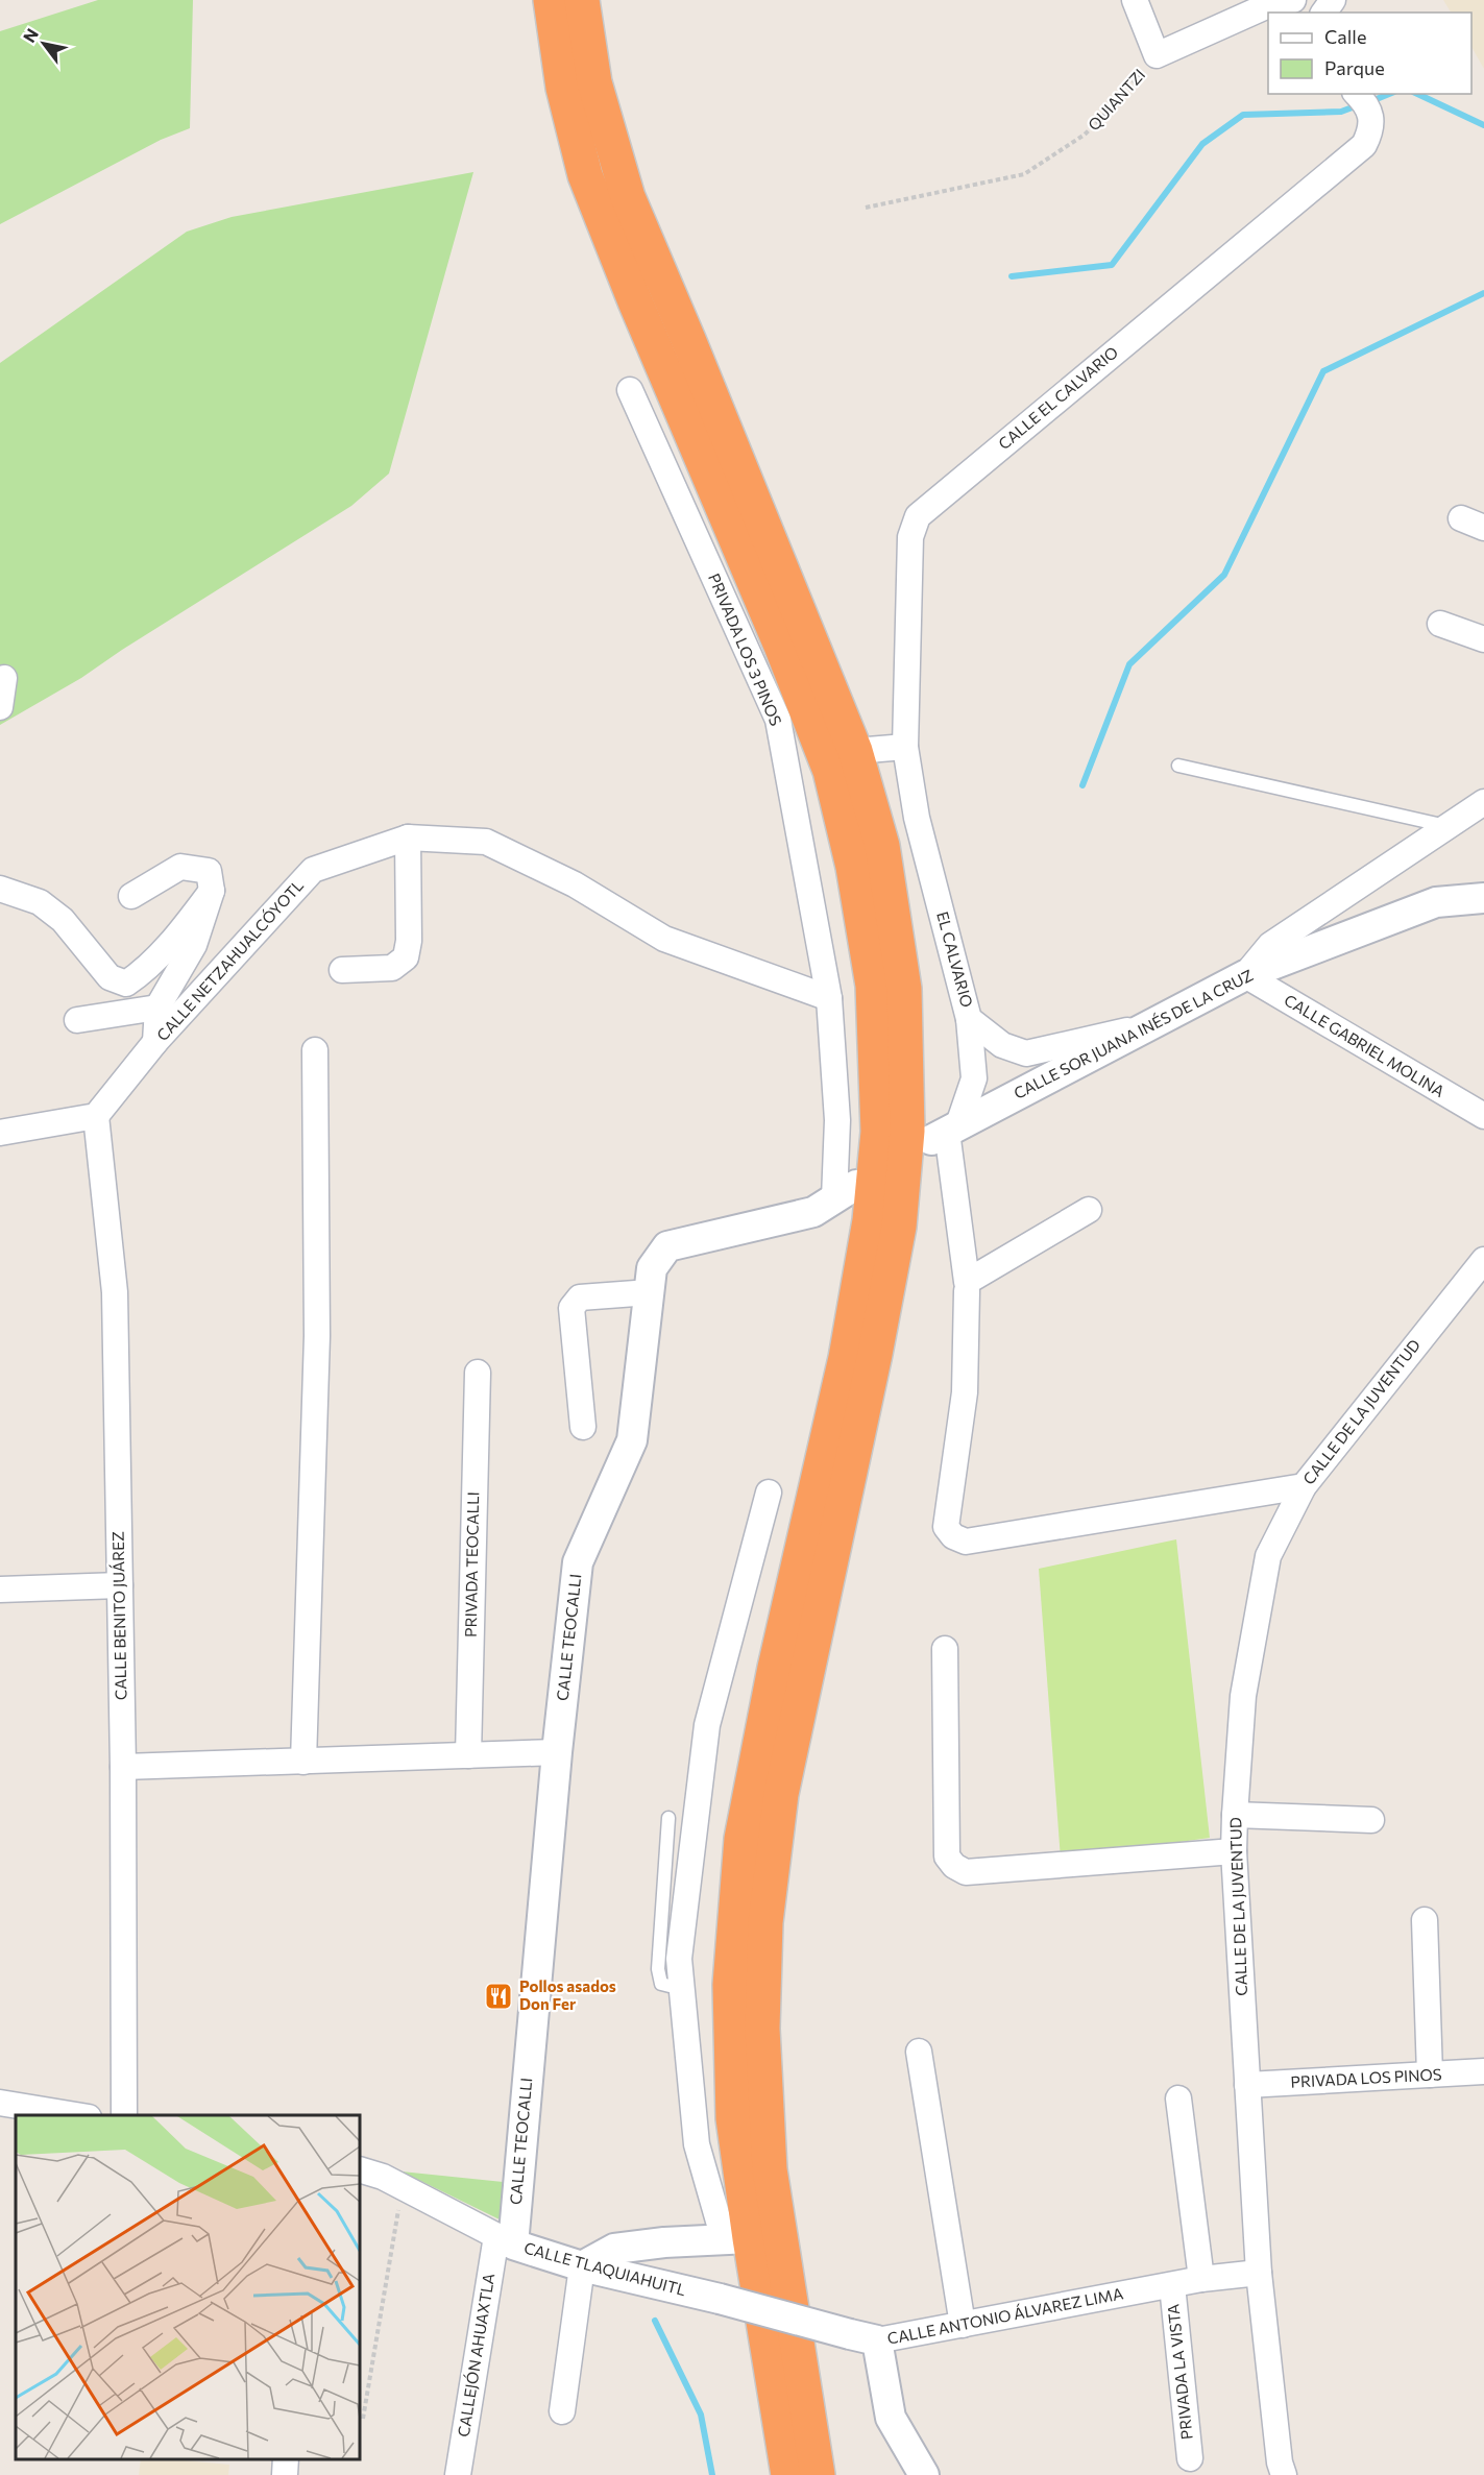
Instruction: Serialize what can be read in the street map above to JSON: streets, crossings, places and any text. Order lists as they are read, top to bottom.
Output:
{
  "streets": {
    "street": [
      "QUIANTZI",
      "CALLE EL CALVARIO",
      "PRIVADA LOS 3 PINOS",
      "EL CALVARIO",
      "CALLE NETZAHUALCÓYOTL",
      "CALLE SOR JUANA INÉS DE LA CRUZ",
      "CALLE GABRIEL MOLINA",
      "CALLE DE LA JUVENTUD",
      "PRIVADA TEOCALLI",
      "CALLE BENITO JUÁREZ",
      "CALLE TEOCALLI",
      "PRIVADA LOS PINOS",
      "CALLE TLAQUIAHUITL",
      "CALLE ANTONIO ÁLVAREZ LIMA",
      "CALLEJÓN AHUAXTLA",
      "PRIVADA LA VISTA"
    ]
  },
  "crossings": [
    ["CALLE EL CALVARIO", "EL CALVARIO"],
    ["PRIVADA LOS 3 PINOS", "CALLE NETZAHUALCÓYOTL"],
    ["PRIVADA LOS 3 PINOS", "CALLE TEOCALLI"],
    ["EL CALVARIO", "CALLE SOR JUANA INÉS DE LA CRUZ"],
    ["CALLE NETZAHUALCÓYOTL", "CALLE BENITO JUÁREZ"],
    ["CALLE SOR JUANA INÉS DE LA CRUZ", "CALLE GABRIEL MOLINA"],
    ["CALLE DE LA JUVENTUD", "PRIVADA LOS PINOS"],
    ["CALLE DE LA JUVENTUD", "CALLE ANTONIO ÁLVAREZ LIMA"],
    ["CALLE TEOCALLI", "CALLE TLAQUIAHUITL"],
    ["CALLE TEOCALLI", "CALLEJÓN AHUAXTLA"],
    ["CALLE TLAQUIAHUITL", "CALLE ANTONIO ÁLVAREZ LIMA"],
    ["CALLE TLAQUIAHUITL", "CALLEJÓN AHUAXTLA"],
    ["CALLE ANTONIO ÁLVAREZ LIMA", "PRIVADA LA VISTA"]
  ],
  "places": {
    "restaurant": ["Pollos asados Don Fer"]
  },
  "legend": ["Calle", "Parque"],
  "north": "top left"
}
